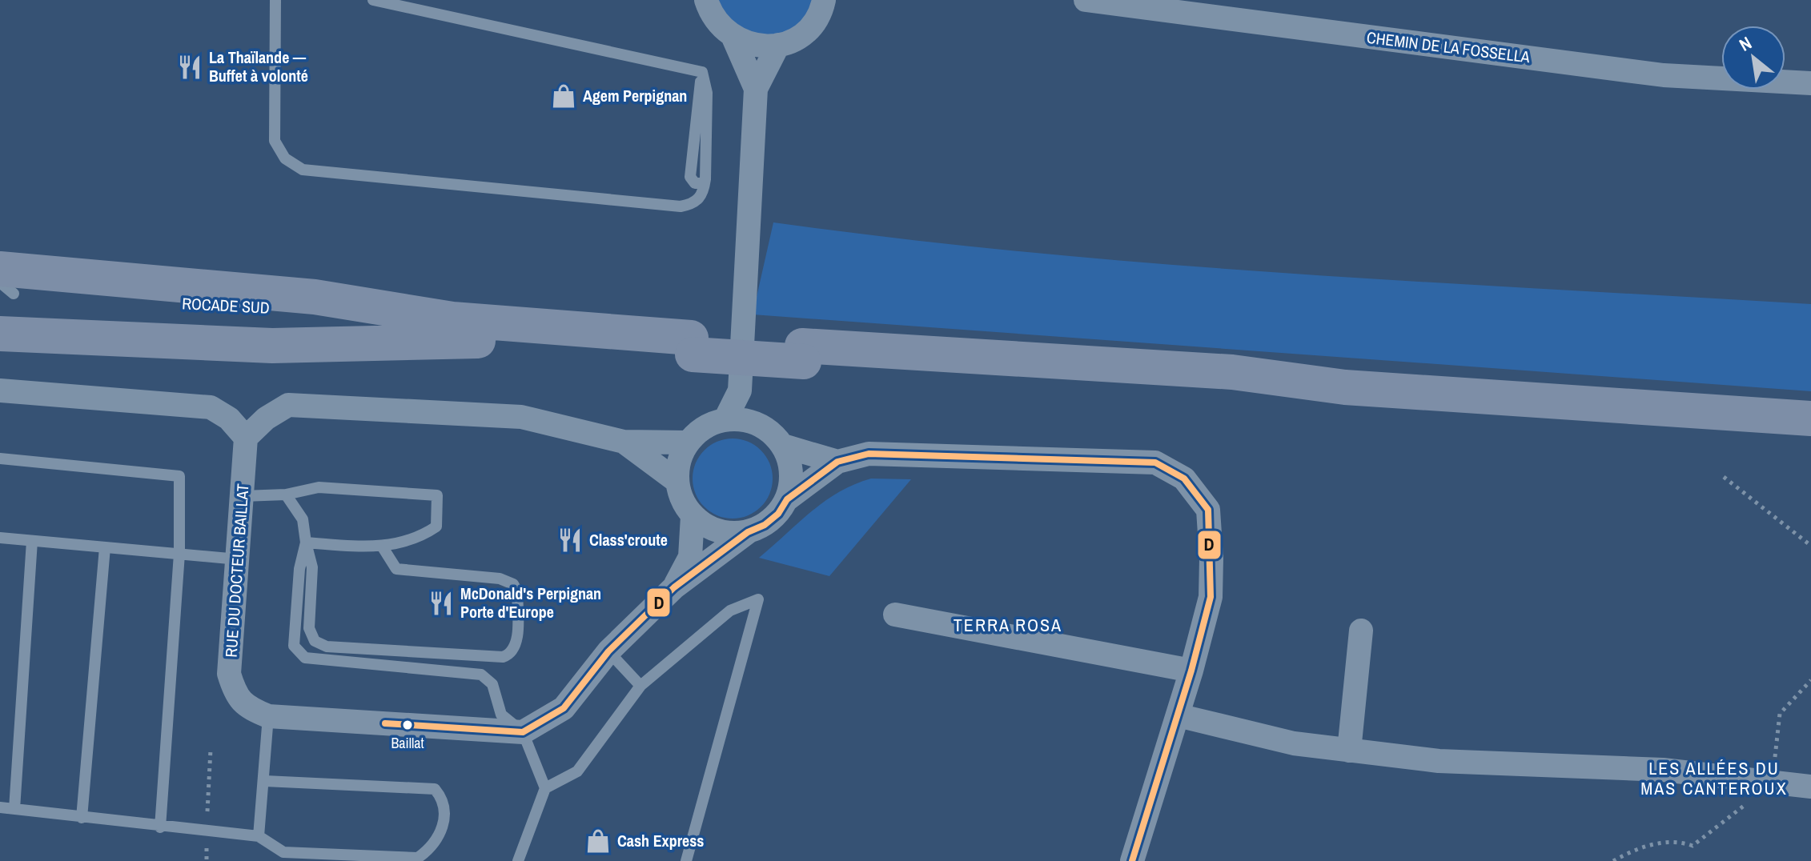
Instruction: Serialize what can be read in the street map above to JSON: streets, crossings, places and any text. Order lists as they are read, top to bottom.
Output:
{
  "streets": {
    "main road": ["ROCADE SUD"],
    "street": ["CHEMIN DE LA FOSSELLA", "RUE DU DOCTEUR BAILLAT"]
  },
  "districts": ["TERRA ROSA", "LES ALLÉES DU MAS CANTEROUX"],
  "places": {
    "restaurant": ["La Thaïlande — Buffet à volonté", "Class'croute", "McDonald's Perpignan Porte d'Europe"],
    "shop": ["Agem Perpignan", "Cash Express"],
    "other": ["Baillat"]
  },
  "lines": ["transit line D"],
  "north": "top left"
}
